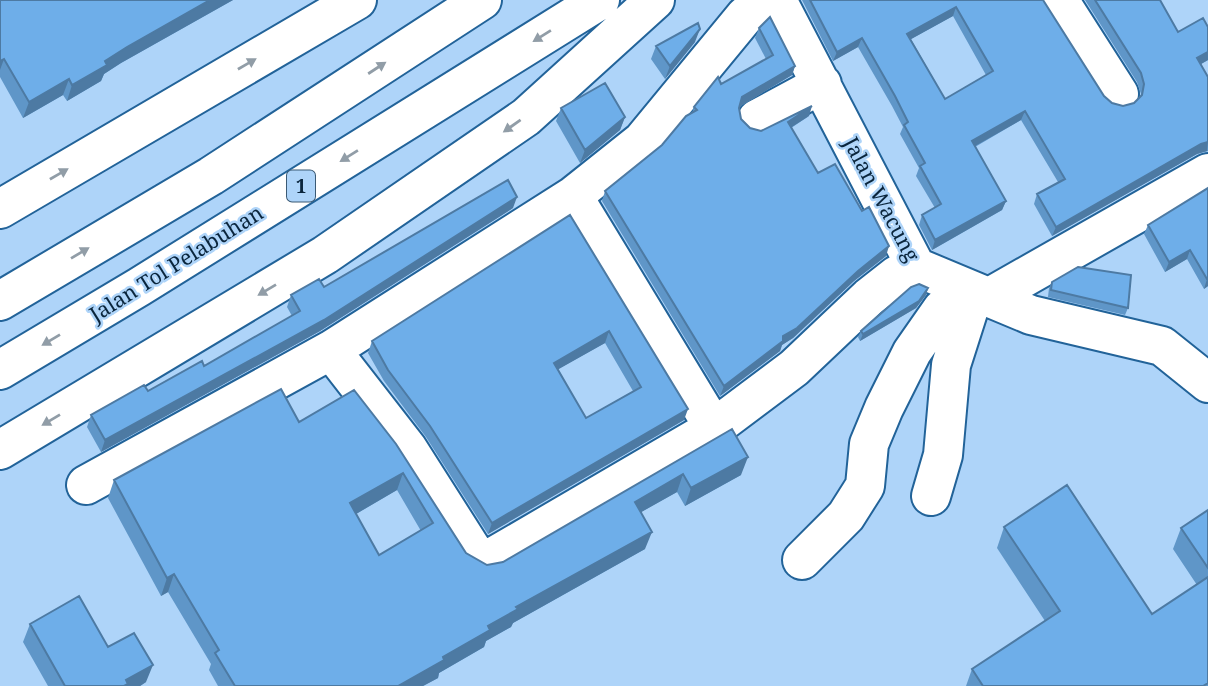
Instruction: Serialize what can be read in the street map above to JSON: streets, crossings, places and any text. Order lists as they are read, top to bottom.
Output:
{
  "streets": {
    "main road": ["1", "Jalan Wacung", "Jalan Tol Pelabuhan"]
  }
}
